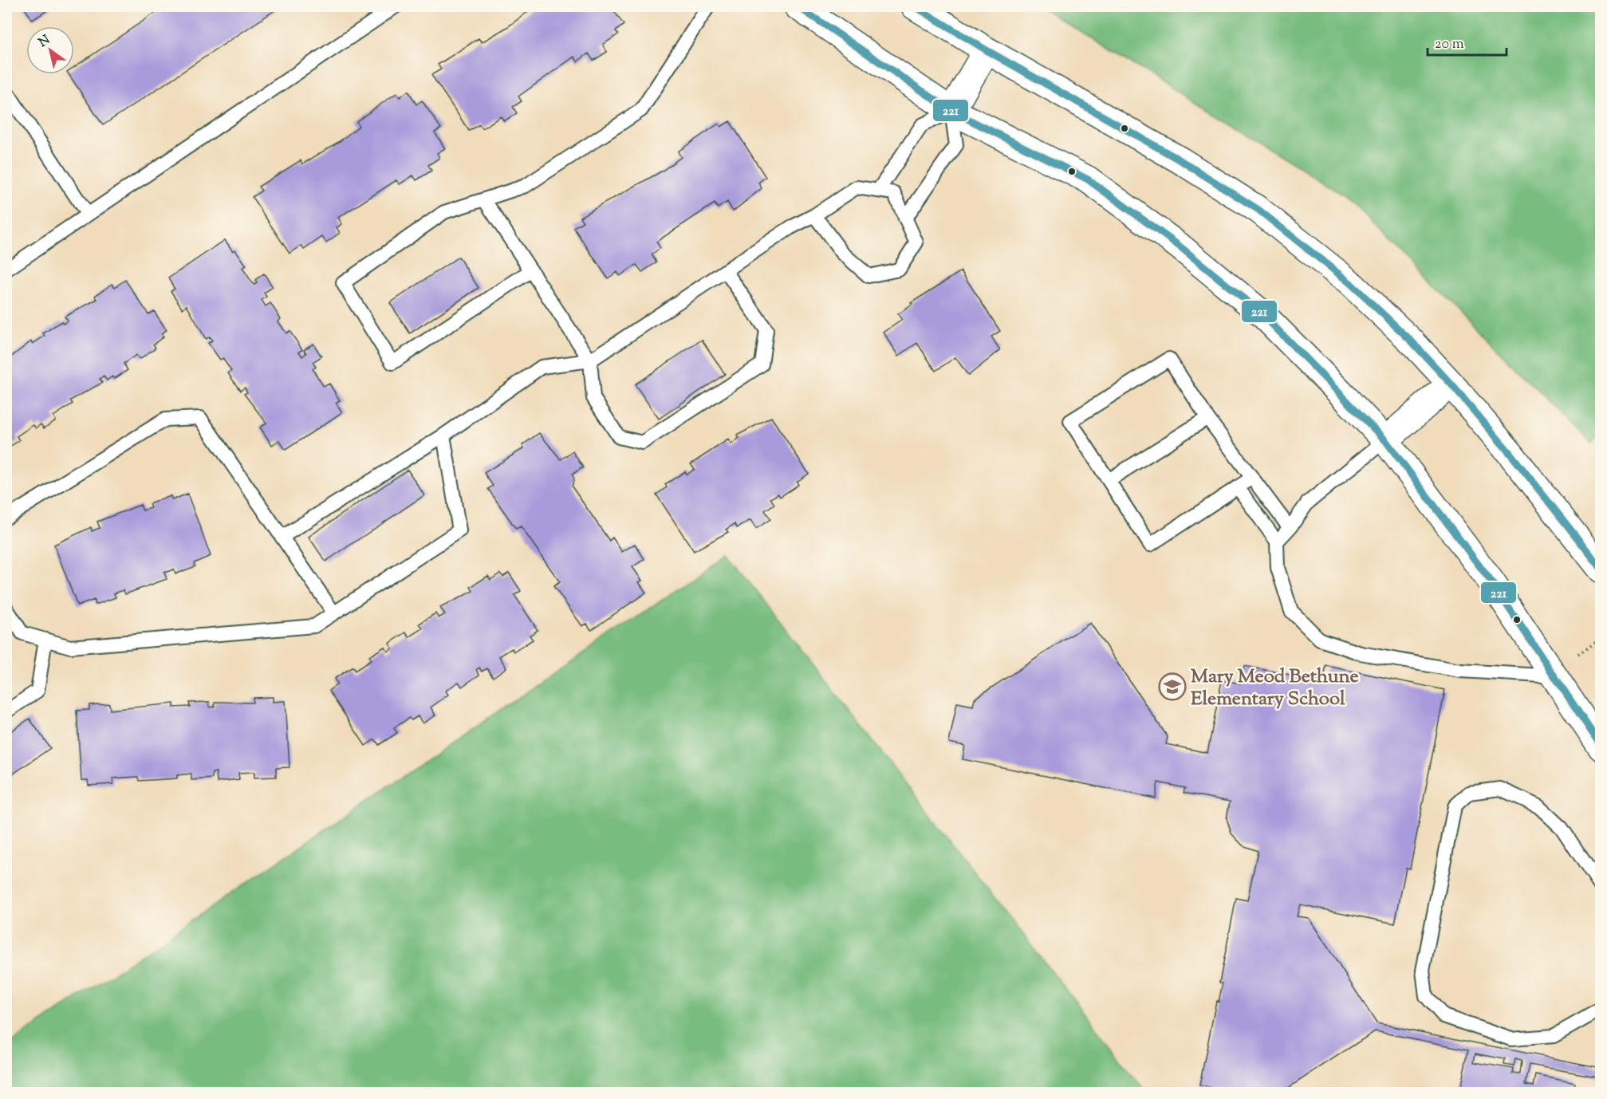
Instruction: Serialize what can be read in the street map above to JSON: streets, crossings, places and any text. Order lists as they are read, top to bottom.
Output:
{
  "places": {
    "school or university": ["Mary Meod Bethune Elementary School"]
  },
  "lines": ["transit line 221"],
  "scale_bar": "20 m",
  "north": "top left"
}
